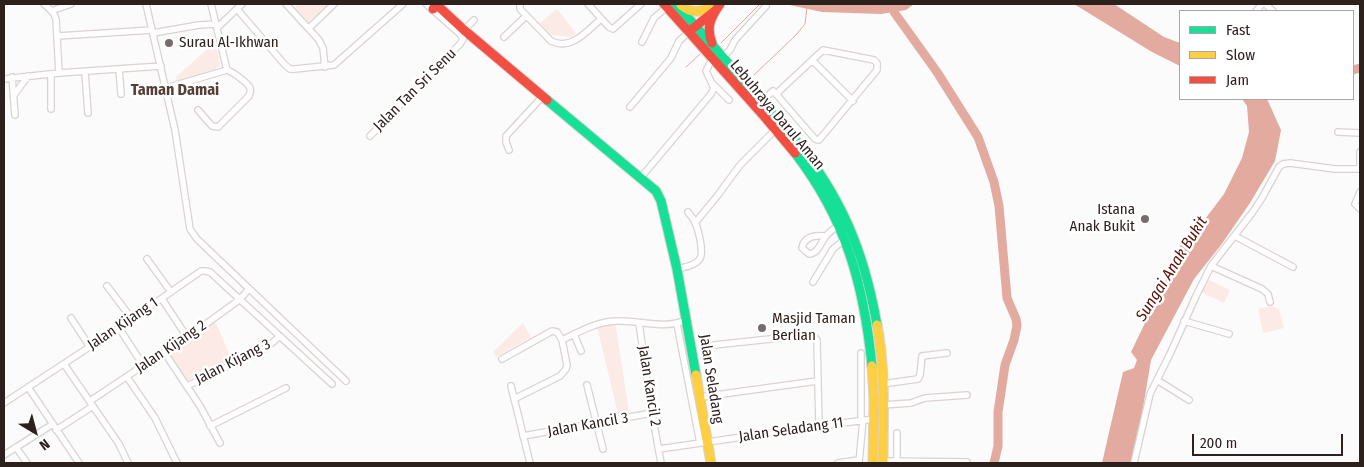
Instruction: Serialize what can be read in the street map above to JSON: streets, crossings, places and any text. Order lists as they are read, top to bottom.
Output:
{
  "streets": {
    "main road": ["Lebuhraya Darul Aman", "Jalan Seladang"],
    "street": [
      "Jalan Tan Sri Senu",
      "Jalan Kijang 1",
      "Jalan Kijang 2",
      "Jalan Kijang 3",
      "Jalan Kancil 2",
      "Jalan Kancil 3",
      "Jalan Seladang 11"
    ]
  },
  "crossings": [
    ["Jalan Tan Sri Senu", "Jalan Seladang"],
    ["Lebuhraya Darul Aman", "Jalan Seladang 11"],
    ["Jalan Kijang 1", "Jalan Kijang 2"],
    ["Jalan Seladang", "Jalan Seladang 11"],
    ["Jalan Kancil 2", "Jalan Kancil 3"]
  ],
  "districts": ["Taman Damai"],
  "water": ["Sungai Anak Bukit"],
  "places": ["Surau Al-Ikhwan", "Istana Anak Bukit", "Masjid Taman Berlian"],
  "legend": ["Fast", "Slow", "Jam"],
  "scale_bar": "200 m",
  "north": "bottom right"
}
